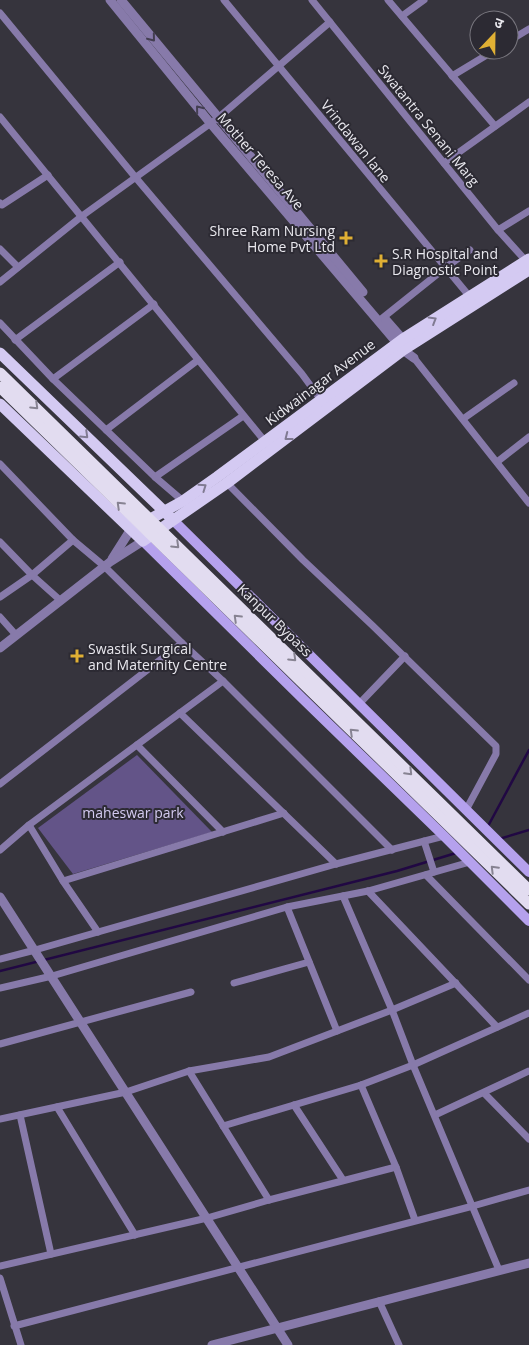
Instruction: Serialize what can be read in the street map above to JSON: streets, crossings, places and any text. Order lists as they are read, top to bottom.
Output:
{
  "streets": {
    "highway": ["Kanpur Bypass"],
    "main road": ["Kidwainagar Avenue"],
    "street": ["Swatantra Senani Marg", "Vrindawan lane", "Mother Teresa Ave"]
  },
  "crossings": [
    ["Swatantra Senani Marg", "Kidwainagar Avenue"],
    ["Vrindawan lane", "Kidwainagar Avenue"]
  ],
  "parks": ["maheswar park"],
  "places": {
    "health": ["Shree Ram Nursing Home Pvt Ltd", "S.R Hospital and Diagnostic Point", "Swastik Surgical and Maternity Centre"]
  },
  "north": "top"
}
